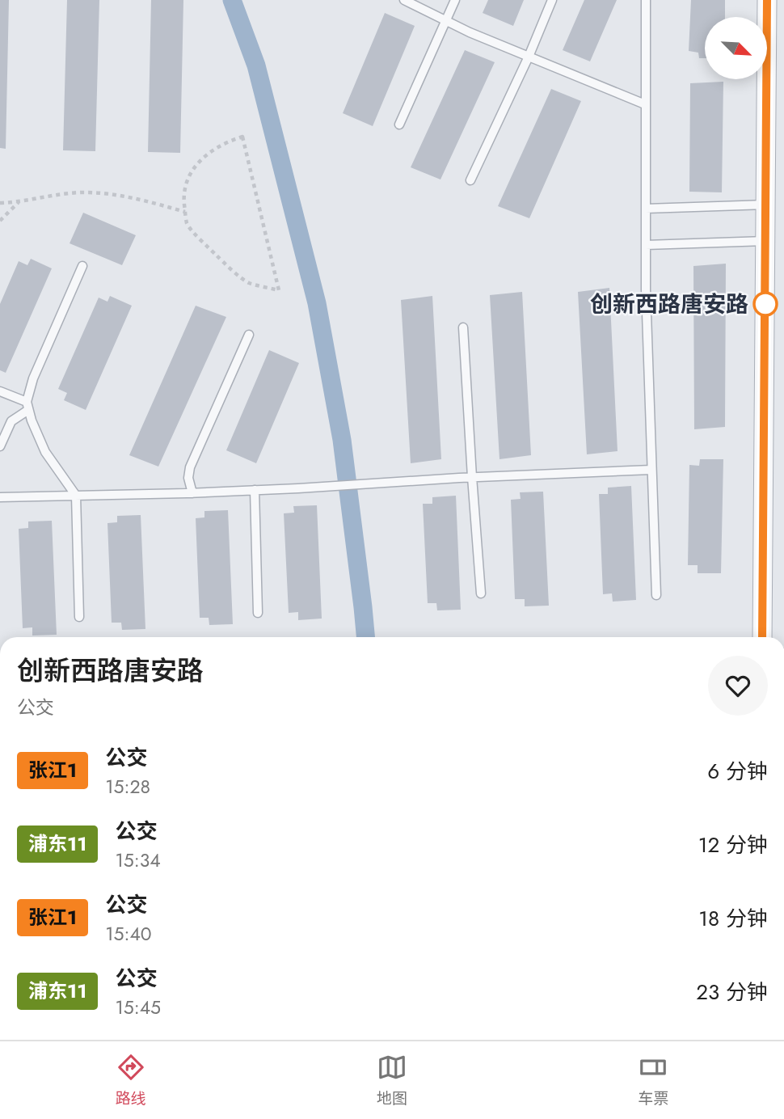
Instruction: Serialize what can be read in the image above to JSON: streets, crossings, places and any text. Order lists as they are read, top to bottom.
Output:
{
  "places": ["创新西路唐安路"],
  "lines": ["bus line 张江1"],
  "north": "bottom right",
  "page": {
    "heading": ["创新西路唐安路", "公交"],
    "list": [
      {
        "mark": "张江1",
        "name": "公交",
        "note": "15:28",
        "value": "6 分钟"
      },
      {
        "mark": "浦东11",
        "name": "公交",
        "note": "15:34",
        "value": "12 分钟"
      },
      {
        "mark": "张江1",
        "name": "公交",
        "note": "15:40",
        "value": "18 分钟"
      },
      {
        "mark": "浦东11",
        "name": "公交",
        "note": "15:45",
        "value": "23 分钟"
      }
    ],
    "tabs": ["路线", "地图", "车票"]
  }
}
